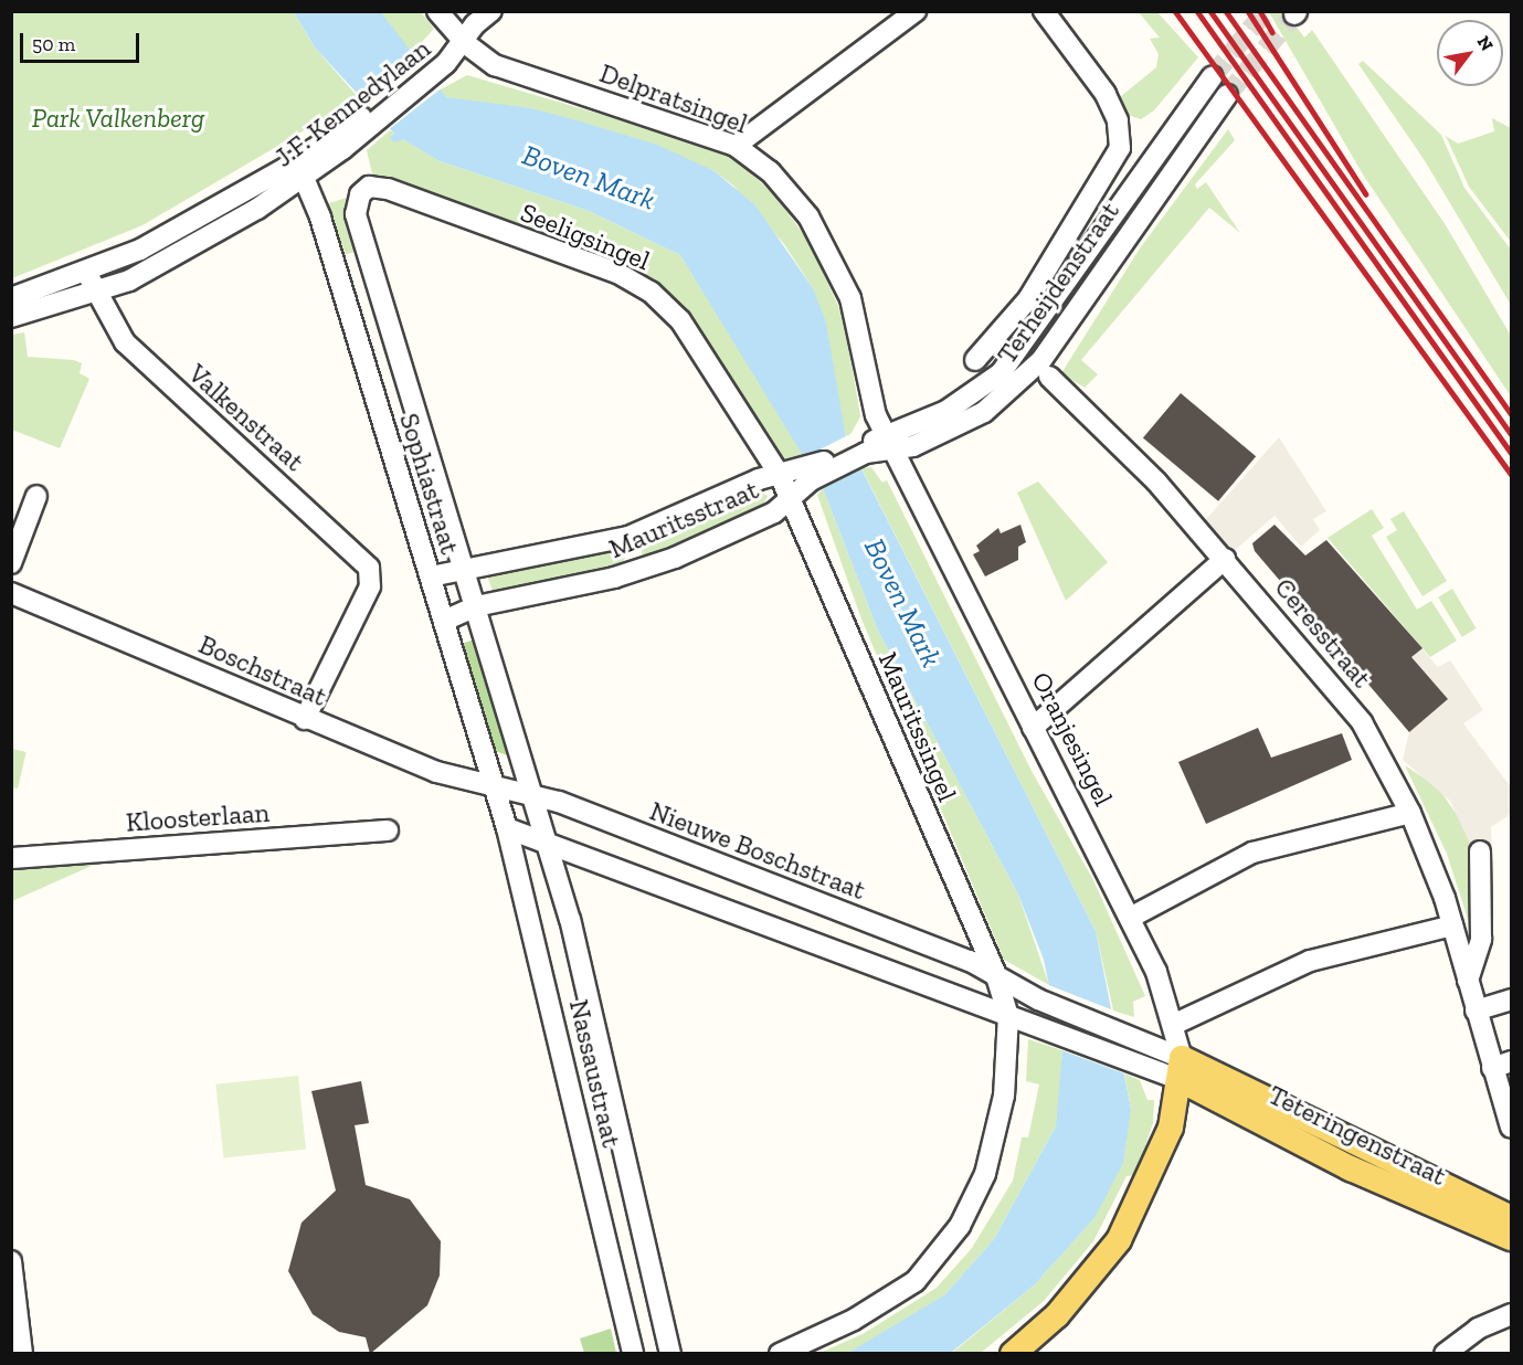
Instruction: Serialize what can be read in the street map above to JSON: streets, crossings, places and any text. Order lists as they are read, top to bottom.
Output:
{
  "streets": {
    "main road": ["Teteringenstraat"],
    "street": [
      "Delpratsingel",
      "J.F. Kennedylaan",
      "Seeligsingel",
      "Terheijdenstraat",
      "Valkenstraat",
      "Sophiastraat",
      "Mauritsstraat",
      "Ceresstraat",
      "Boschstraat",
      "Mauritssingel",
      "Oranjesingel",
      "Kloosterlaan",
      "Nieuwe Boschstraat",
      "Nassaustraat"
    ]
  },
  "crossings": [
    ["Delpratsingel", "J.F. Kennedylaan"],
    ["Delpratsingel", "Terheijdenstraat"],
    ["Delpratsingel", "Mauritsstraat"],
    ["Delpratsingel", "Oranjesingel"],
    ["J.F. Kennedylaan", "Valkenstraat"],
    ["J.F. Kennedylaan", "Sophiastraat"],
    ["Seeligsingel", "Sophiastraat"],
    ["Seeligsingel", "Mauritsstraat"],
    ["Seeligsingel", "Mauritssingel"],
    ["Terheijdenstraat", "Mauritsstraat"],
    ["Terheijdenstraat", "Oranjesingel"],
    ["Valkenstraat", "Boschstraat"],
    ["Sophiastraat", "Mauritsstraat"],
    ["Sophiastraat", "Boschstraat"],
    ["Sophiastraat", "Nieuwe Boschstraat"],
    ["Sophiastraat", "Nassaustraat"],
    ["Mauritsstraat", "Mauritssingel"],
    ["Mauritsstraat", "Oranjesingel"],
    ["Boschstraat", "Nieuwe Boschstraat"],
    ["Mauritssingel", "Nieuwe Boschstraat"],
    ["Oranjesingel", "Nieuwe Boschstraat"],
    ["Oranjesingel", "Teteringenstraat"],
    ["Nieuwe Boschstraat", "Teteringenstraat"]
  ],
  "water": ["Boven Mark"],
  "parks": ["Park Valkenberg"],
  "scale_bar": "50 m",
  "north": "top right"
}
